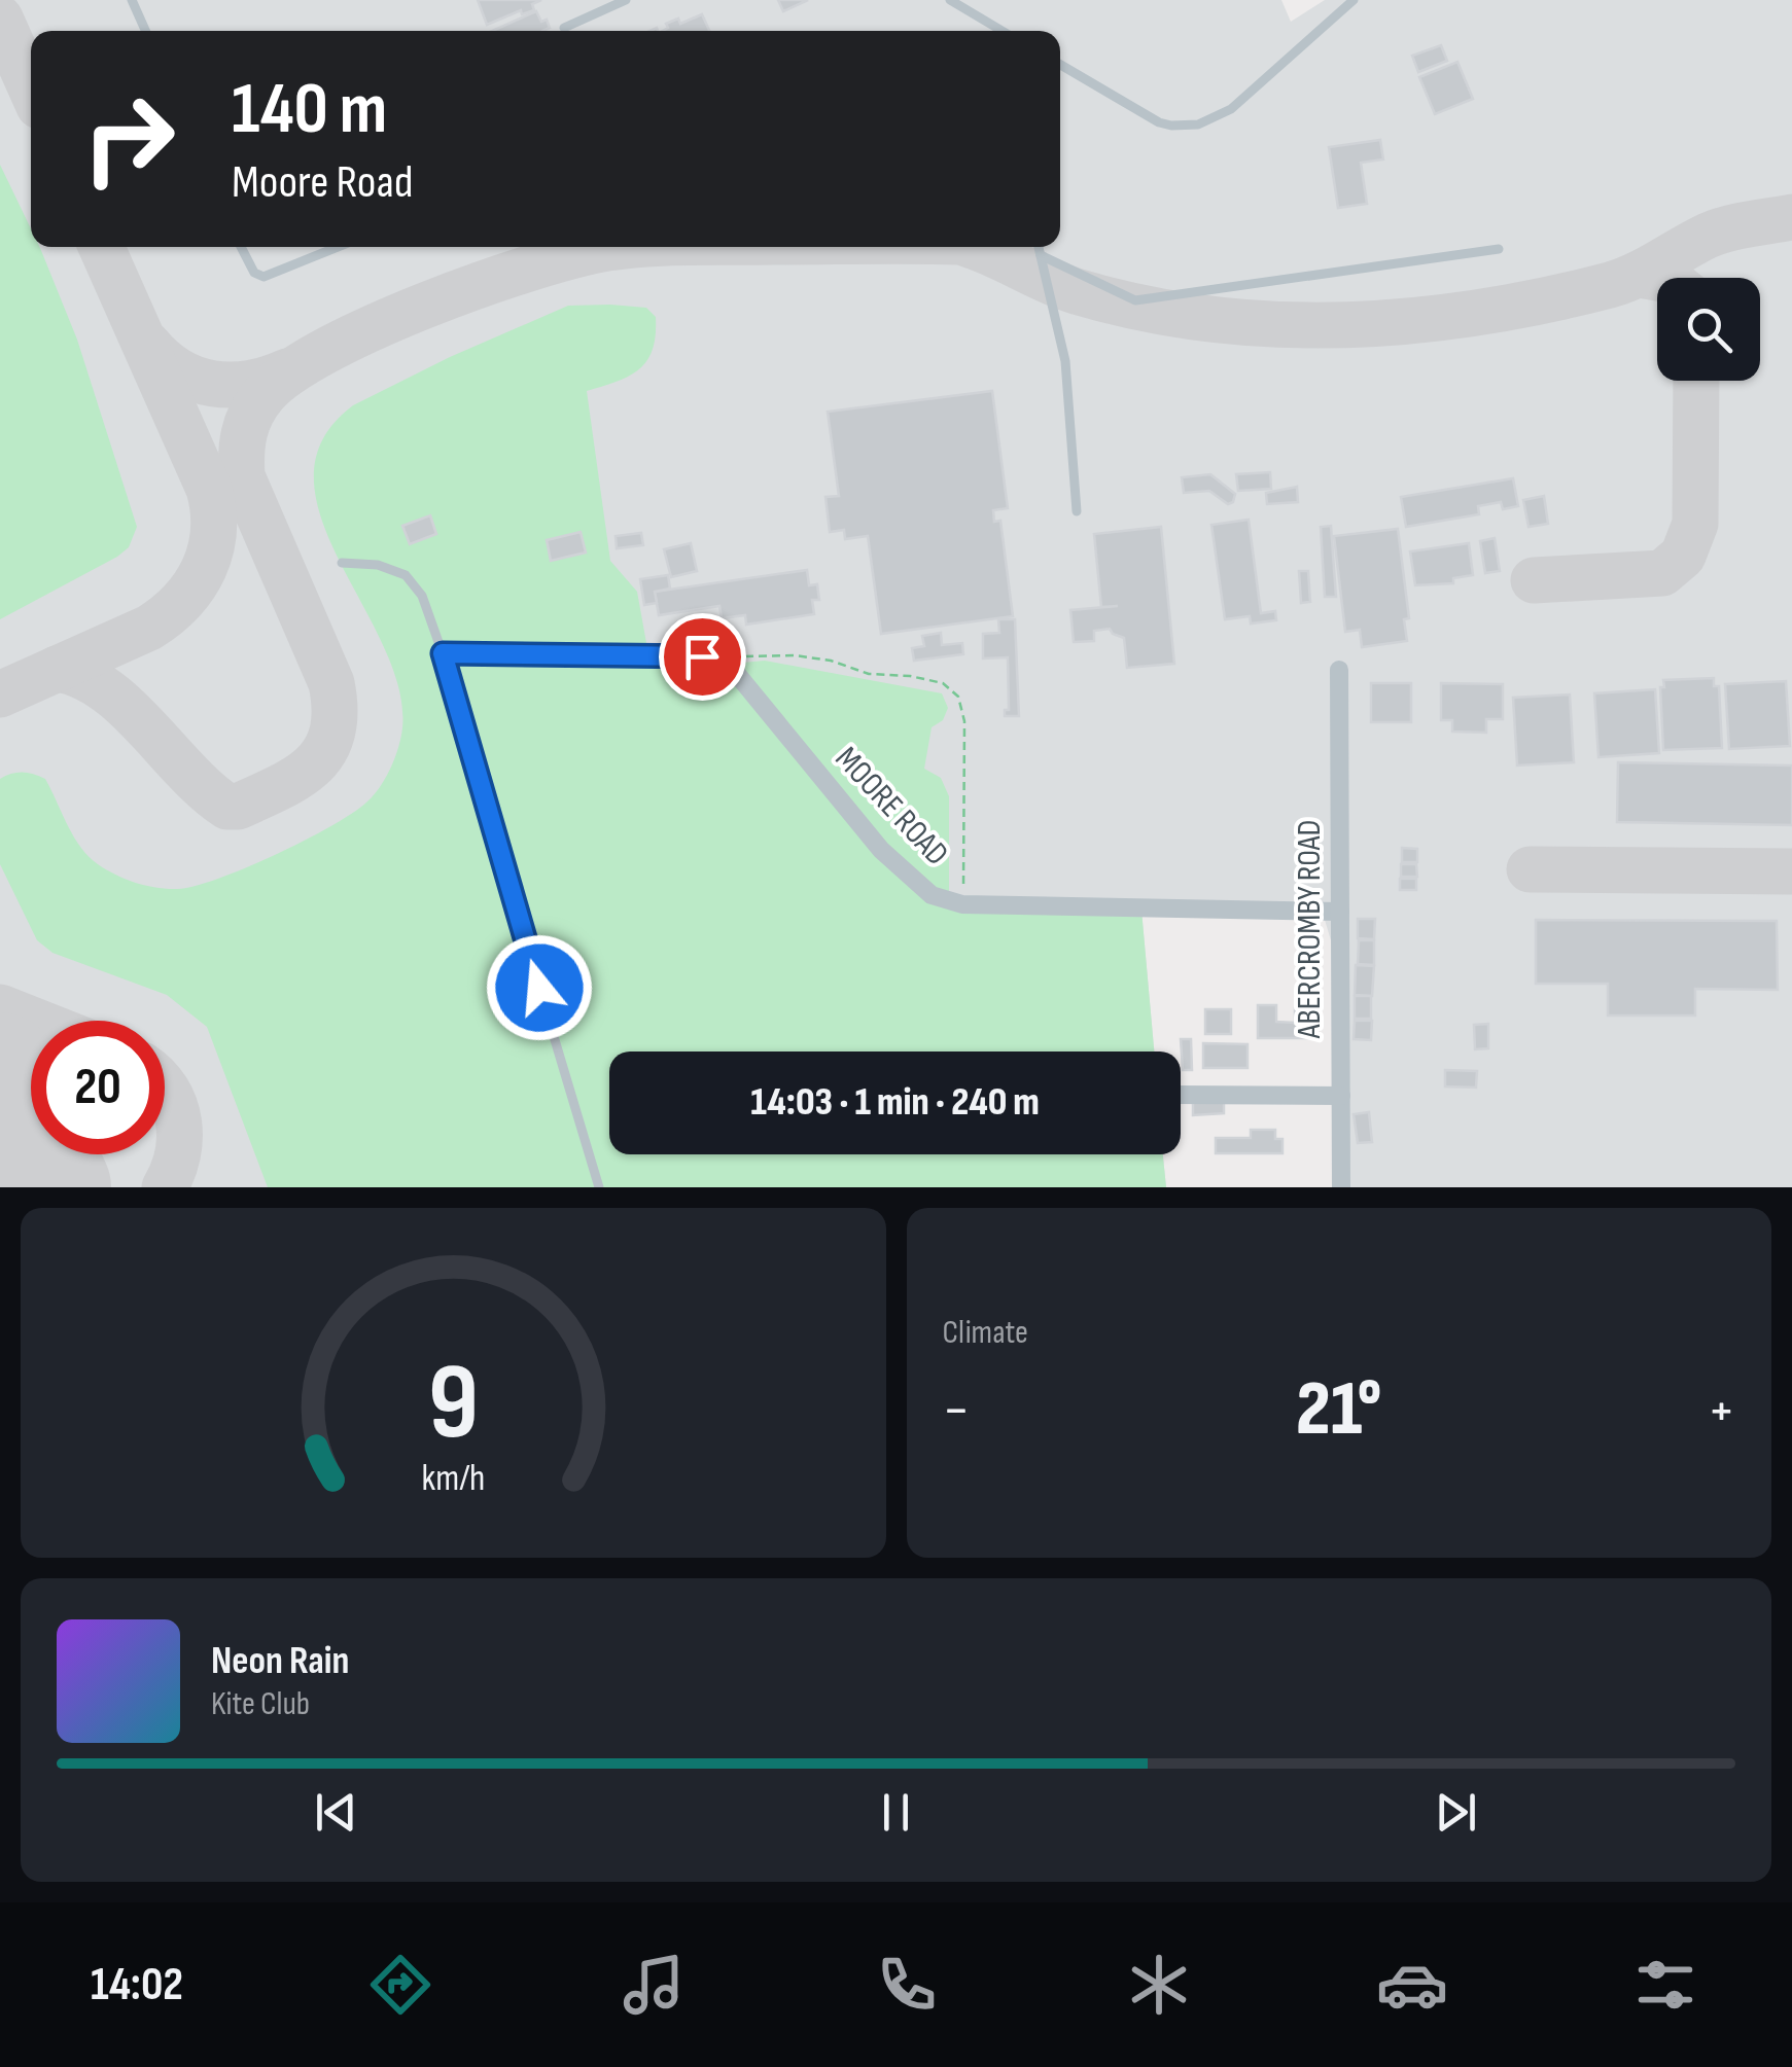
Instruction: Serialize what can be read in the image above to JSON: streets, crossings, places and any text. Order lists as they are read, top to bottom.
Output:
{
  "streets": {
    "street": ["MOORE ROAD", "ABERCROMBY ROAD"]
  },
  "crossings": [
    ["MOORE ROAD", "ABERCROMBY ROAD"]
  ],
  "page": {
    "turn": ["140 m", "Moore Road"],
    "limit": "20",
    "trip": "14:03 · 1 min · 240 m",
    "tile": "Climate",
    "heat": ["−", "21°", "+"],
    "song": ["Neon Rain", "Kite Club"],
    "tabs": "14:02",
    "gauge": ["9", "km/h"]
  }
}
